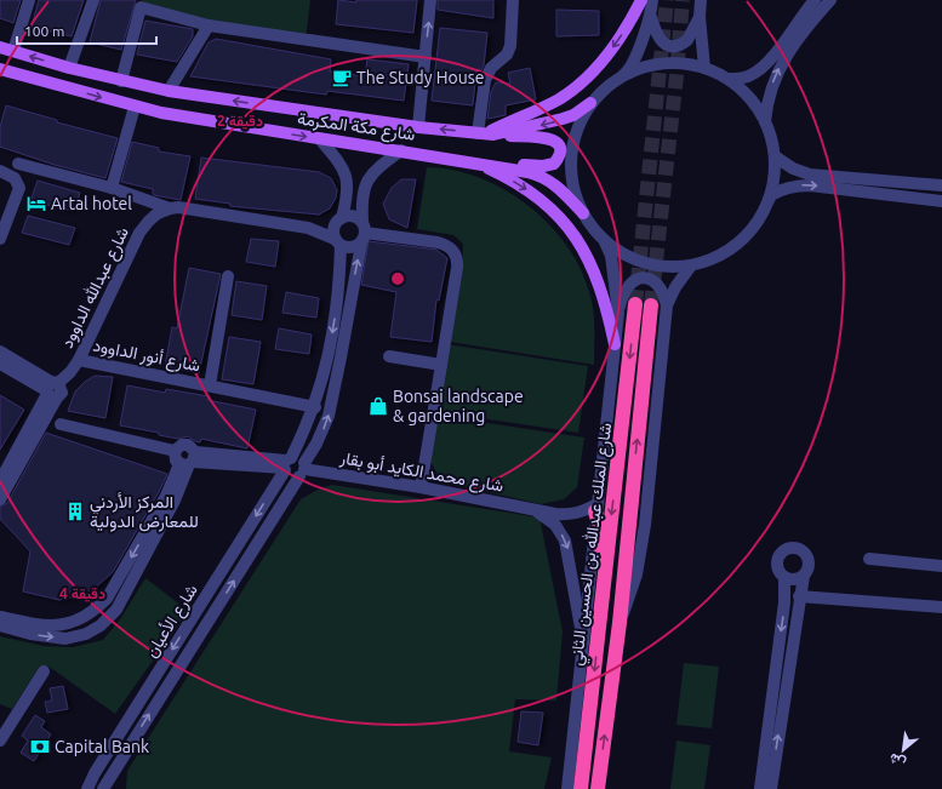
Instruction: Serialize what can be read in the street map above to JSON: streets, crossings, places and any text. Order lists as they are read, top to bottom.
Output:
{
  "streets": {
    "highway": ["شارع الملك عبدالله بن الحسين الثاني"],
    "main road": ["شارع مكة المكرمة"],
    "street": [
      "شارع عبدالله الداوود",
      "شارع أنور الداوود",
      "شارع محمد الكايد أبو بقار",
      "شارع الأعيان"
    ]
  },
  "crossings": [
    ["شارع مكة المكرمة", "شارع الأعيان"],
    ["شارع عبدالله الداوود", "شارع أنور الداوود"],
    ["شارع أنور الداوود", "شارع الأعيان"],
    ["شارع محمد الكايد أبو بقار", "شارع الملك عبدالله بن الحسين الثاني"],
    ["شارع محمد الكايد أبو بقار", "شارع الأعيان"]
  ],
  "places": {
    "cafe": ["The Study House"],
    "hotel": ["Artal hotel"],
    "shop": ["Bonsai landscape & gardening"],
    "building": ["المركز الأردني للمعارض الدولية"],
    "bank": ["Capital Bank"]
  },
  "scale_bar": "100 m",
  "north": "bottom left",
  "rings": ["2 دقيقة", "4 دقيقة"]
}
